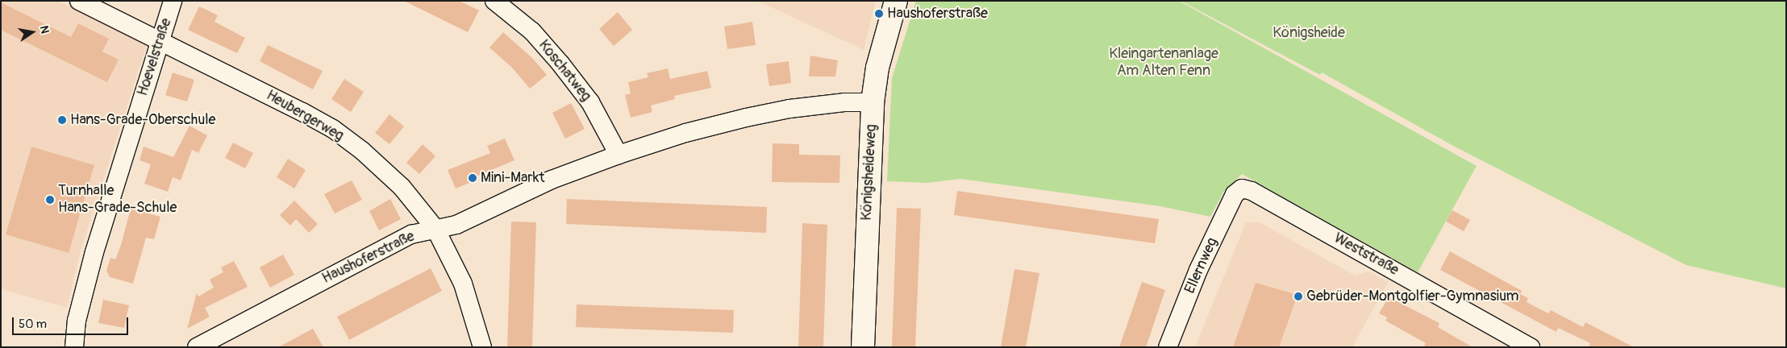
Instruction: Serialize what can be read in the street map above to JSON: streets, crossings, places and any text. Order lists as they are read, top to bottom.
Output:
{
  "streets": {
    "street": [
      "Hoevelstraße",
      "Koschatweg",
      "Heubergerweg",
      "Königsheideweg",
      "Weststraße",
      "Haushoferstraße",
      "Ellernweg"
    ]
  },
  "crossings": [
    ["Hoevelstraße", "Heubergerweg"],
    ["Koschatweg", "Haushoferstraße"],
    ["Heubergerweg", "Haushoferstraße"],
    ["Königsheideweg", "Haushoferstraße"],
    ["Weststraße", "Ellernweg"]
  ],
  "parks": ["Königsheide", "Kleingartenanlage Am Alten Fenn"],
  "places": [
    "Haushoferstraße",
    "Hans-Grade-Oberschule",
    "Mini-Markt",
    "Turnhalle Hans-Grade-Schule",
    "Gebrüder-Montgolfier-Gymnasium"
  ],
  "scale_bar": "50 m",
  "north": "right"
}
